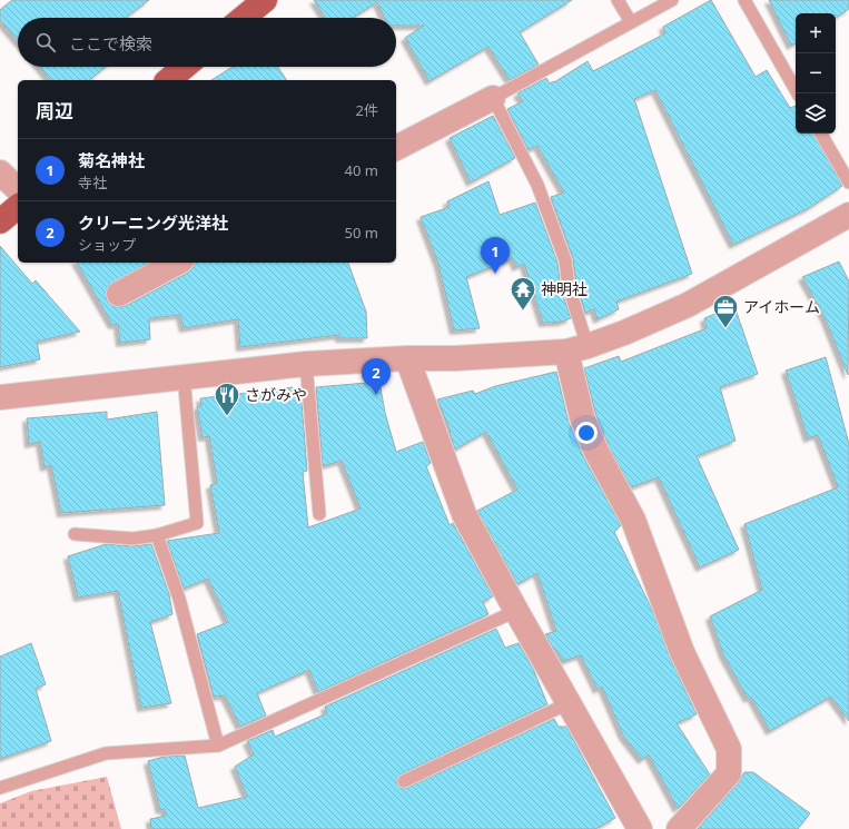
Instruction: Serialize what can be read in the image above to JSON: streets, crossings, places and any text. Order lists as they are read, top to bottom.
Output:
{
  "places": {
    "temple": ["神明社"],
    "office": ["アイホーム"],
    "restaurant": ["さがみや"]
  },
  "page": {
    "map_buttons": ["+", "−"],
    "search": "ここで検索",
    "heading": ["周辺", "2件"],
    "list": [
      {
        "mark": "1",
        "name": "菊名神社",
        "note": "寺社",
        "value": "40 m"
      },
      {
        "mark": "2",
        "name": "クリーニング光洋社",
        "note": "ショップ",
        "value": "50 m"
      }
    ],
    "pins": ["1", "2"]
  }
}
